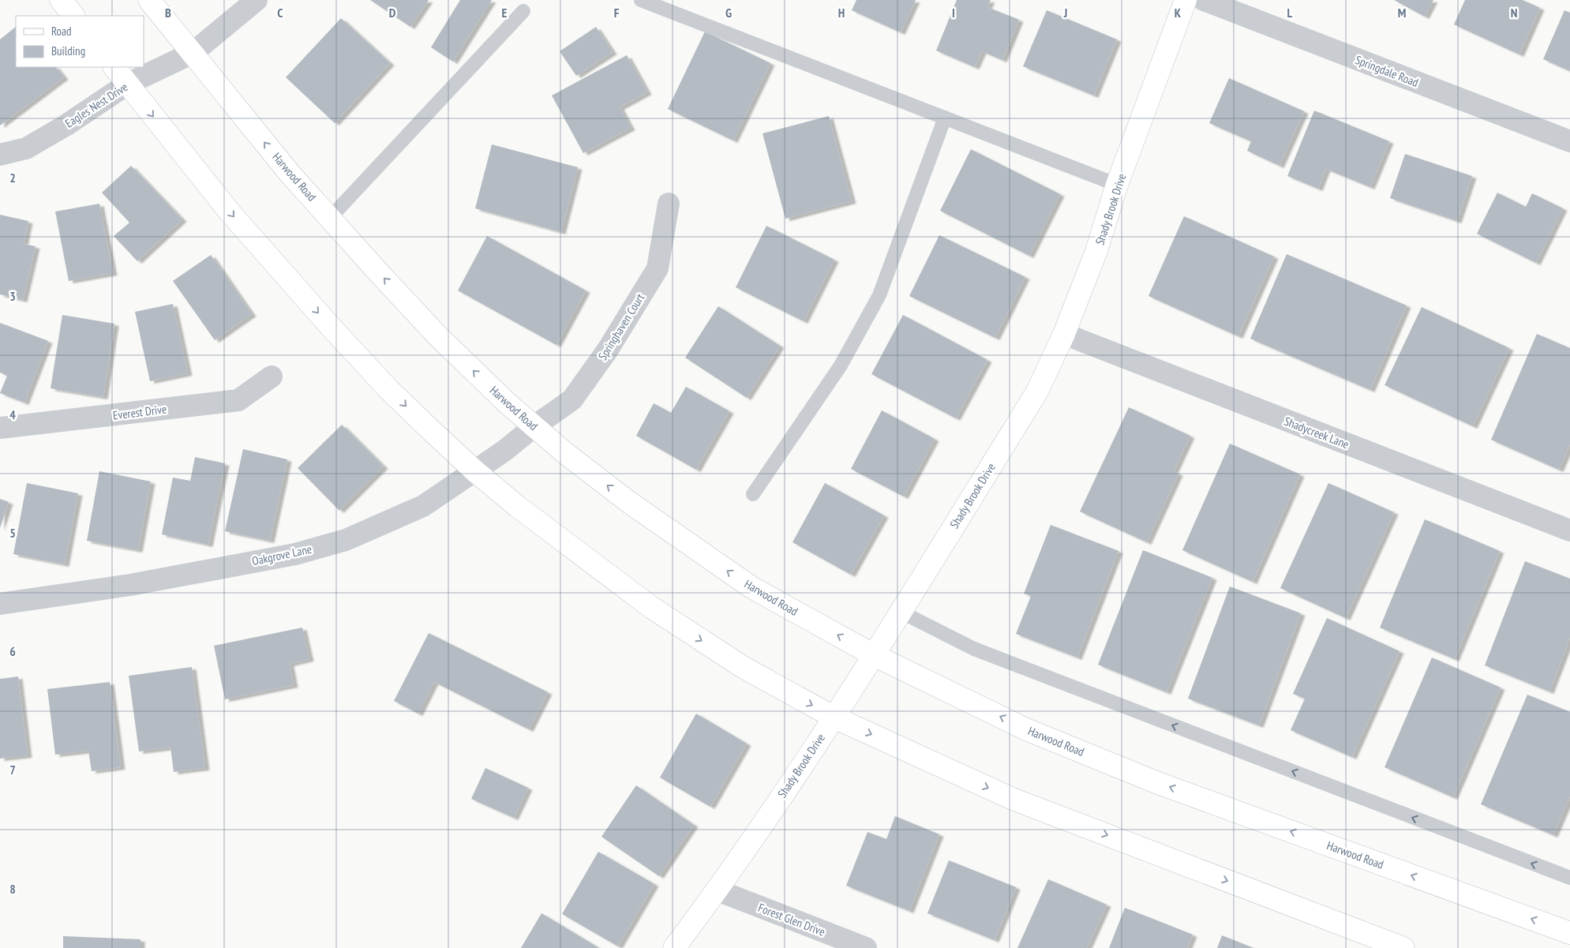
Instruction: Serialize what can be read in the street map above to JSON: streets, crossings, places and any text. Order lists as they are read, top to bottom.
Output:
{
  "streets": {
    "main road": ["Harwood Road", "Shady Brook Drive"],
    "street": [
      "Springdale Road",
      "Eagles Nest Drive",
      "Springhaven Court",
      "Everest Drive",
      "Shadycreek Lane",
      "Oakgrove Lane",
      "Forest Glen Drive"
    ]
  },
  "crossings": [
    ["Eagles Nest Drive", "Harwood Road"],
    ["Harwood Road", "Shady Brook Drive"],
    ["Harwood Road", "Springhaven Court"],
    ["Harwood Road", "Oakgrove Lane"],
    ["Shady Brook Drive", "Shadycreek Lane"],
    ["Shady Brook Drive", "Forest Glen Drive"],
    ["Springhaven Court", "Oakgrove Lane"]
  ],
  "legend": ["Road", "Building"],
  "grid": {
    "columns": [
      "B",
      "C",
      "D",
      "E",
      "F",
      "G",
      "H",
      "I",
      "J",
      "K",
      "L",
      "M",
      "N"
    ],
    "rows": [
      "2",
      "3",
      "4",
      "5",
      "6",
      "7",
      "8"
    ]
  }
}
